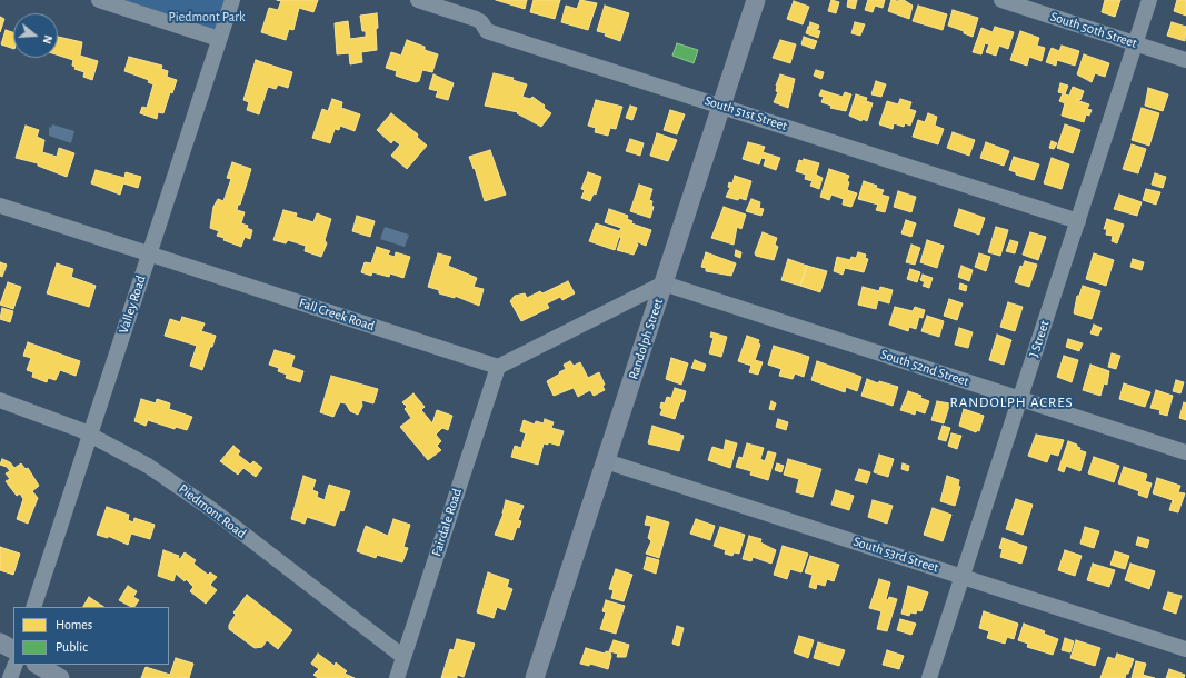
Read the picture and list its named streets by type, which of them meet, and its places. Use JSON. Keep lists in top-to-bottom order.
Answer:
{
  "streets": {
    "main road": ["Randolph Street"],
    "street": [
      "South 50th Street",
      "South 51st Street",
      "Valley Road",
      "Fall Creek Road",
      "J Street",
      "South 52nd Street",
      "Piedmont Road",
      "Fairdale Road",
      "South 53rd Street"
    ]
  },
  "crossings": [
    ["South 50th Street", "J Street"],
    ["South 51st Street", "Randolph Street"],
    ["South 51st Street", "J Street"],
    ["Valley Road", "Fall Creek Road"],
    ["Valley Road", "Piedmont Road"],
    ["Fall Creek Road", "Fairdale Road"],
    ["Randolph Street", "South 52nd Street"],
    ["Randolph Street", "South 53rd Street"],
    ["J Street", "South 52nd Street"],
    ["J Street", "South 53rd Street"],
    ["Piedmont Road", "Fairdale Road"]
  ],
  "districts": ["RANDOLPH ACRES"],
  "parks": ["Piedmont Park"],
  "legend": ["Homes", "Public"],
  "north": "right"
}
